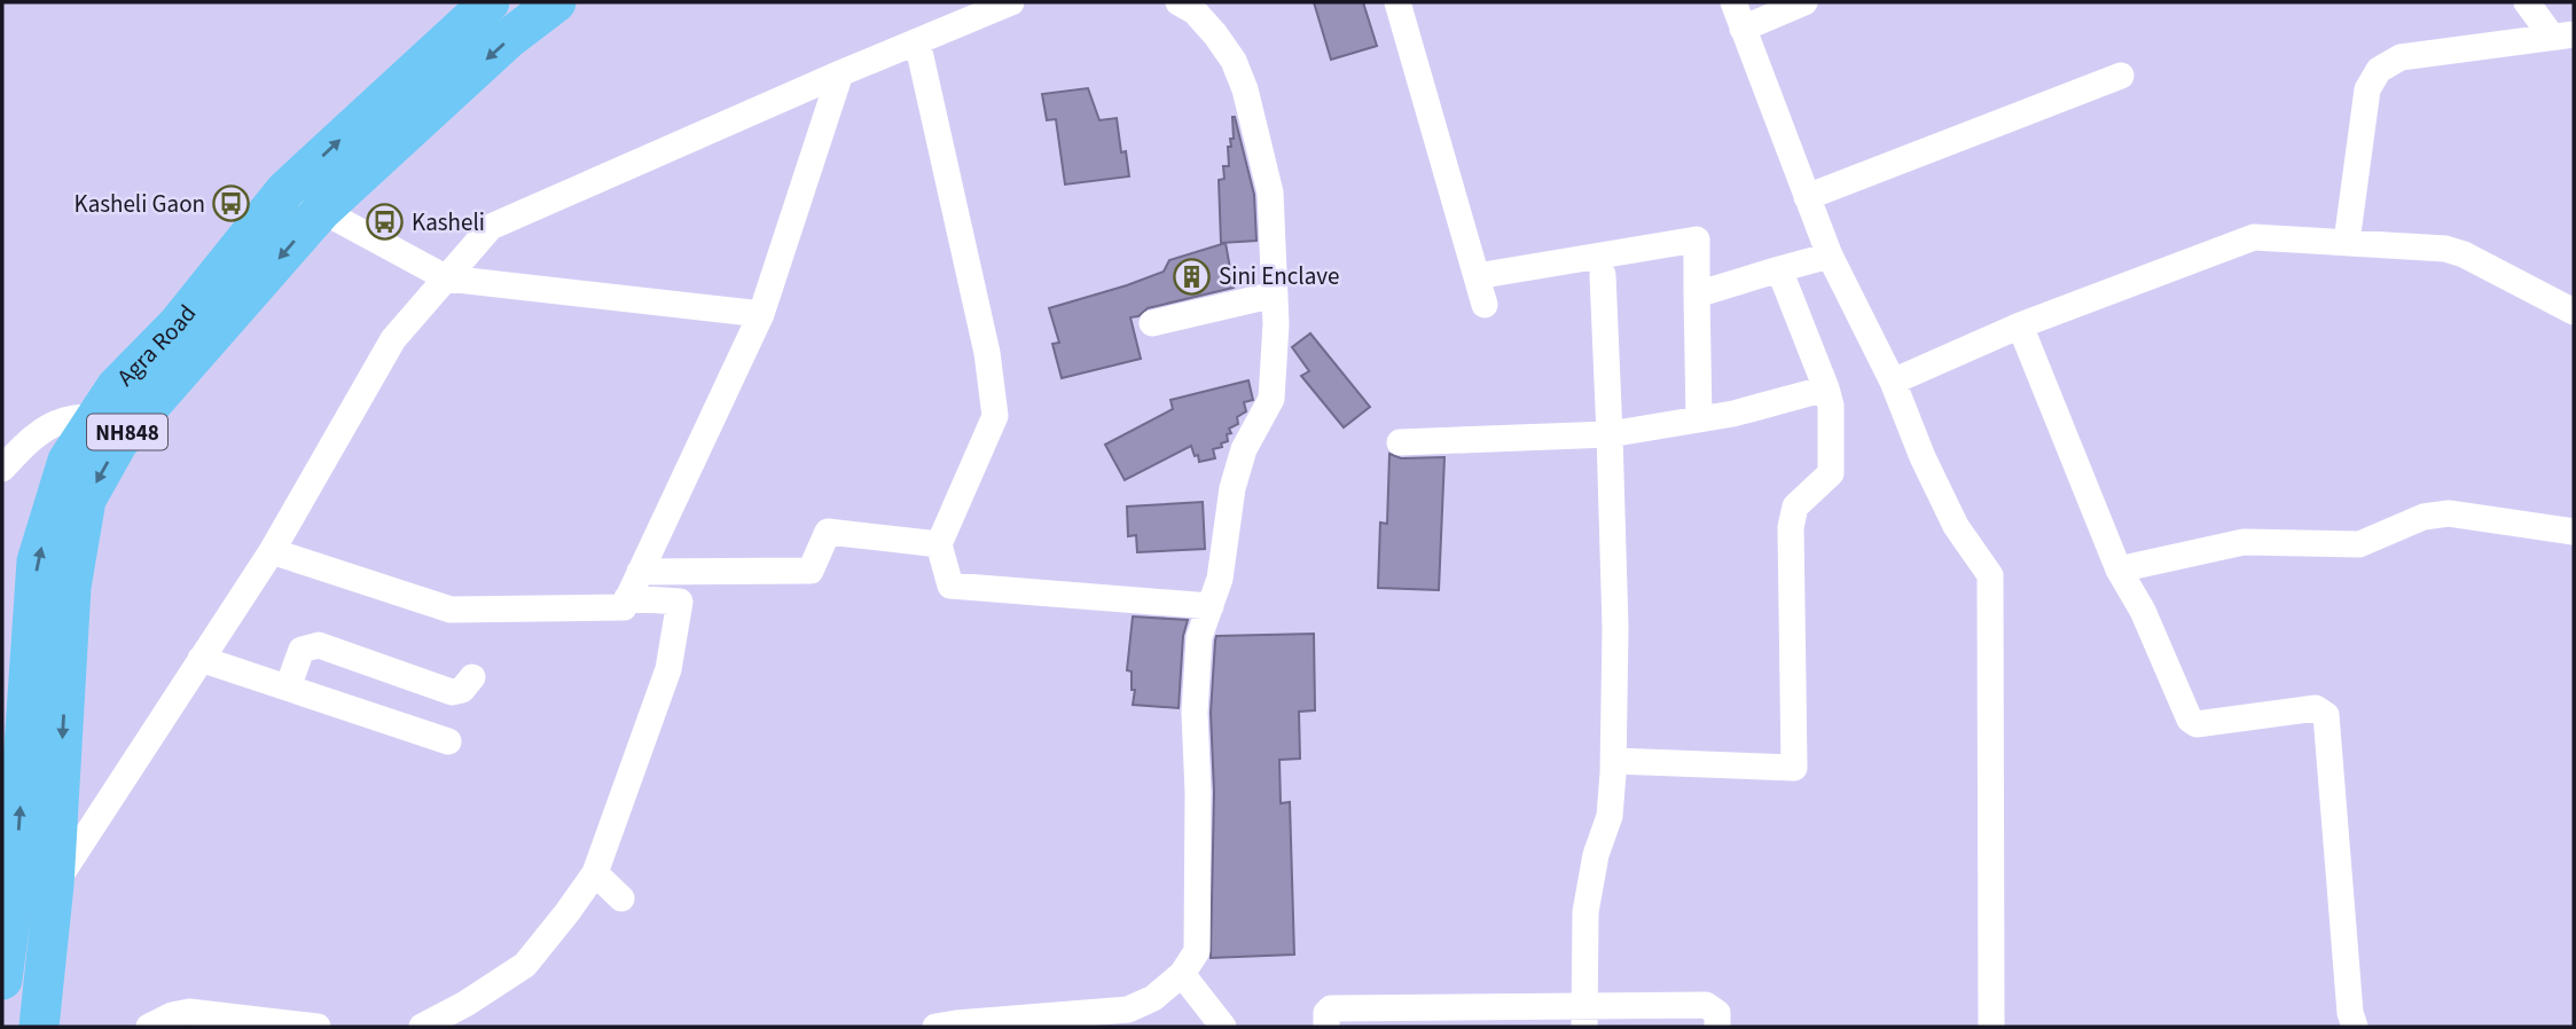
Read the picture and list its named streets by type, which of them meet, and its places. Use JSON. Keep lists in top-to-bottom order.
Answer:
{
  "streets": {
    "highway": ["Agra Road", "NH848"]
  },
  "crossings": [
    ["Agra Road", "NH848"]
  ],
  "places": {
    "bus stop": ["Kasheli Gaon", "Kasheli"],
    "building": ["Sini Enclave"]
  }
}
